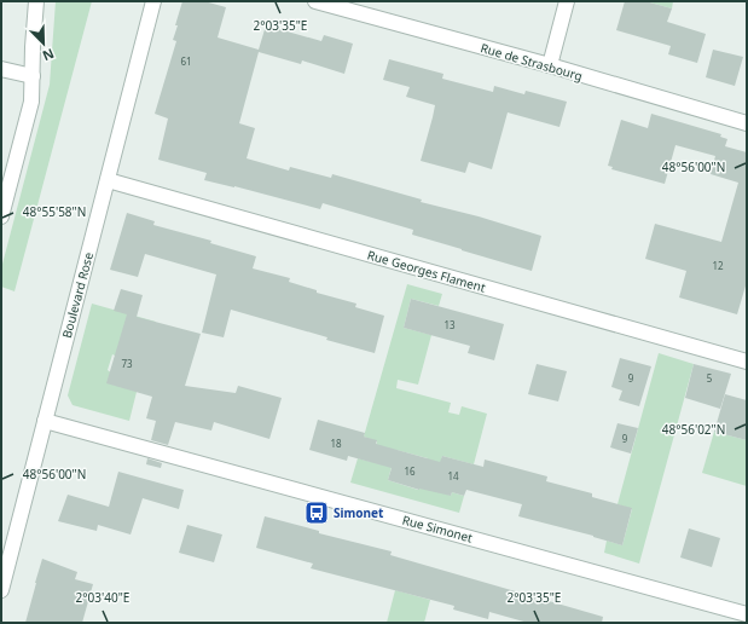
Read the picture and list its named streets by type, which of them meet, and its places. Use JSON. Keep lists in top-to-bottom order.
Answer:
{
  "streets": {
    "street": [
      "Rue de Strasbourg",
      "Rue Georges Flament",
      "Boulevard Rose",
      "Rue Simonet"
    ]
  },
  "crossings": [
    ["Rue Georges Flament", "Boulevard Rose"],
    ["Boulevard Rose", "Rue Simonet"]
  ],
  "places": {
    "bus stop": ["Simonet"]
  },
  "house_numbers": [
    "61",
    "12",
    "13",
    "73",
    "9",
    "5",
    "9",
    "18",
    "16",
    "14"
  ],
  "north": "bottom right",
  "coordinates": [
    "2°03'35\"E",
    "48°56'00\"N",
    "48°55'58\"N",
    "48°56'02\"N",
    "2°03'40\"E"
  ]
}
